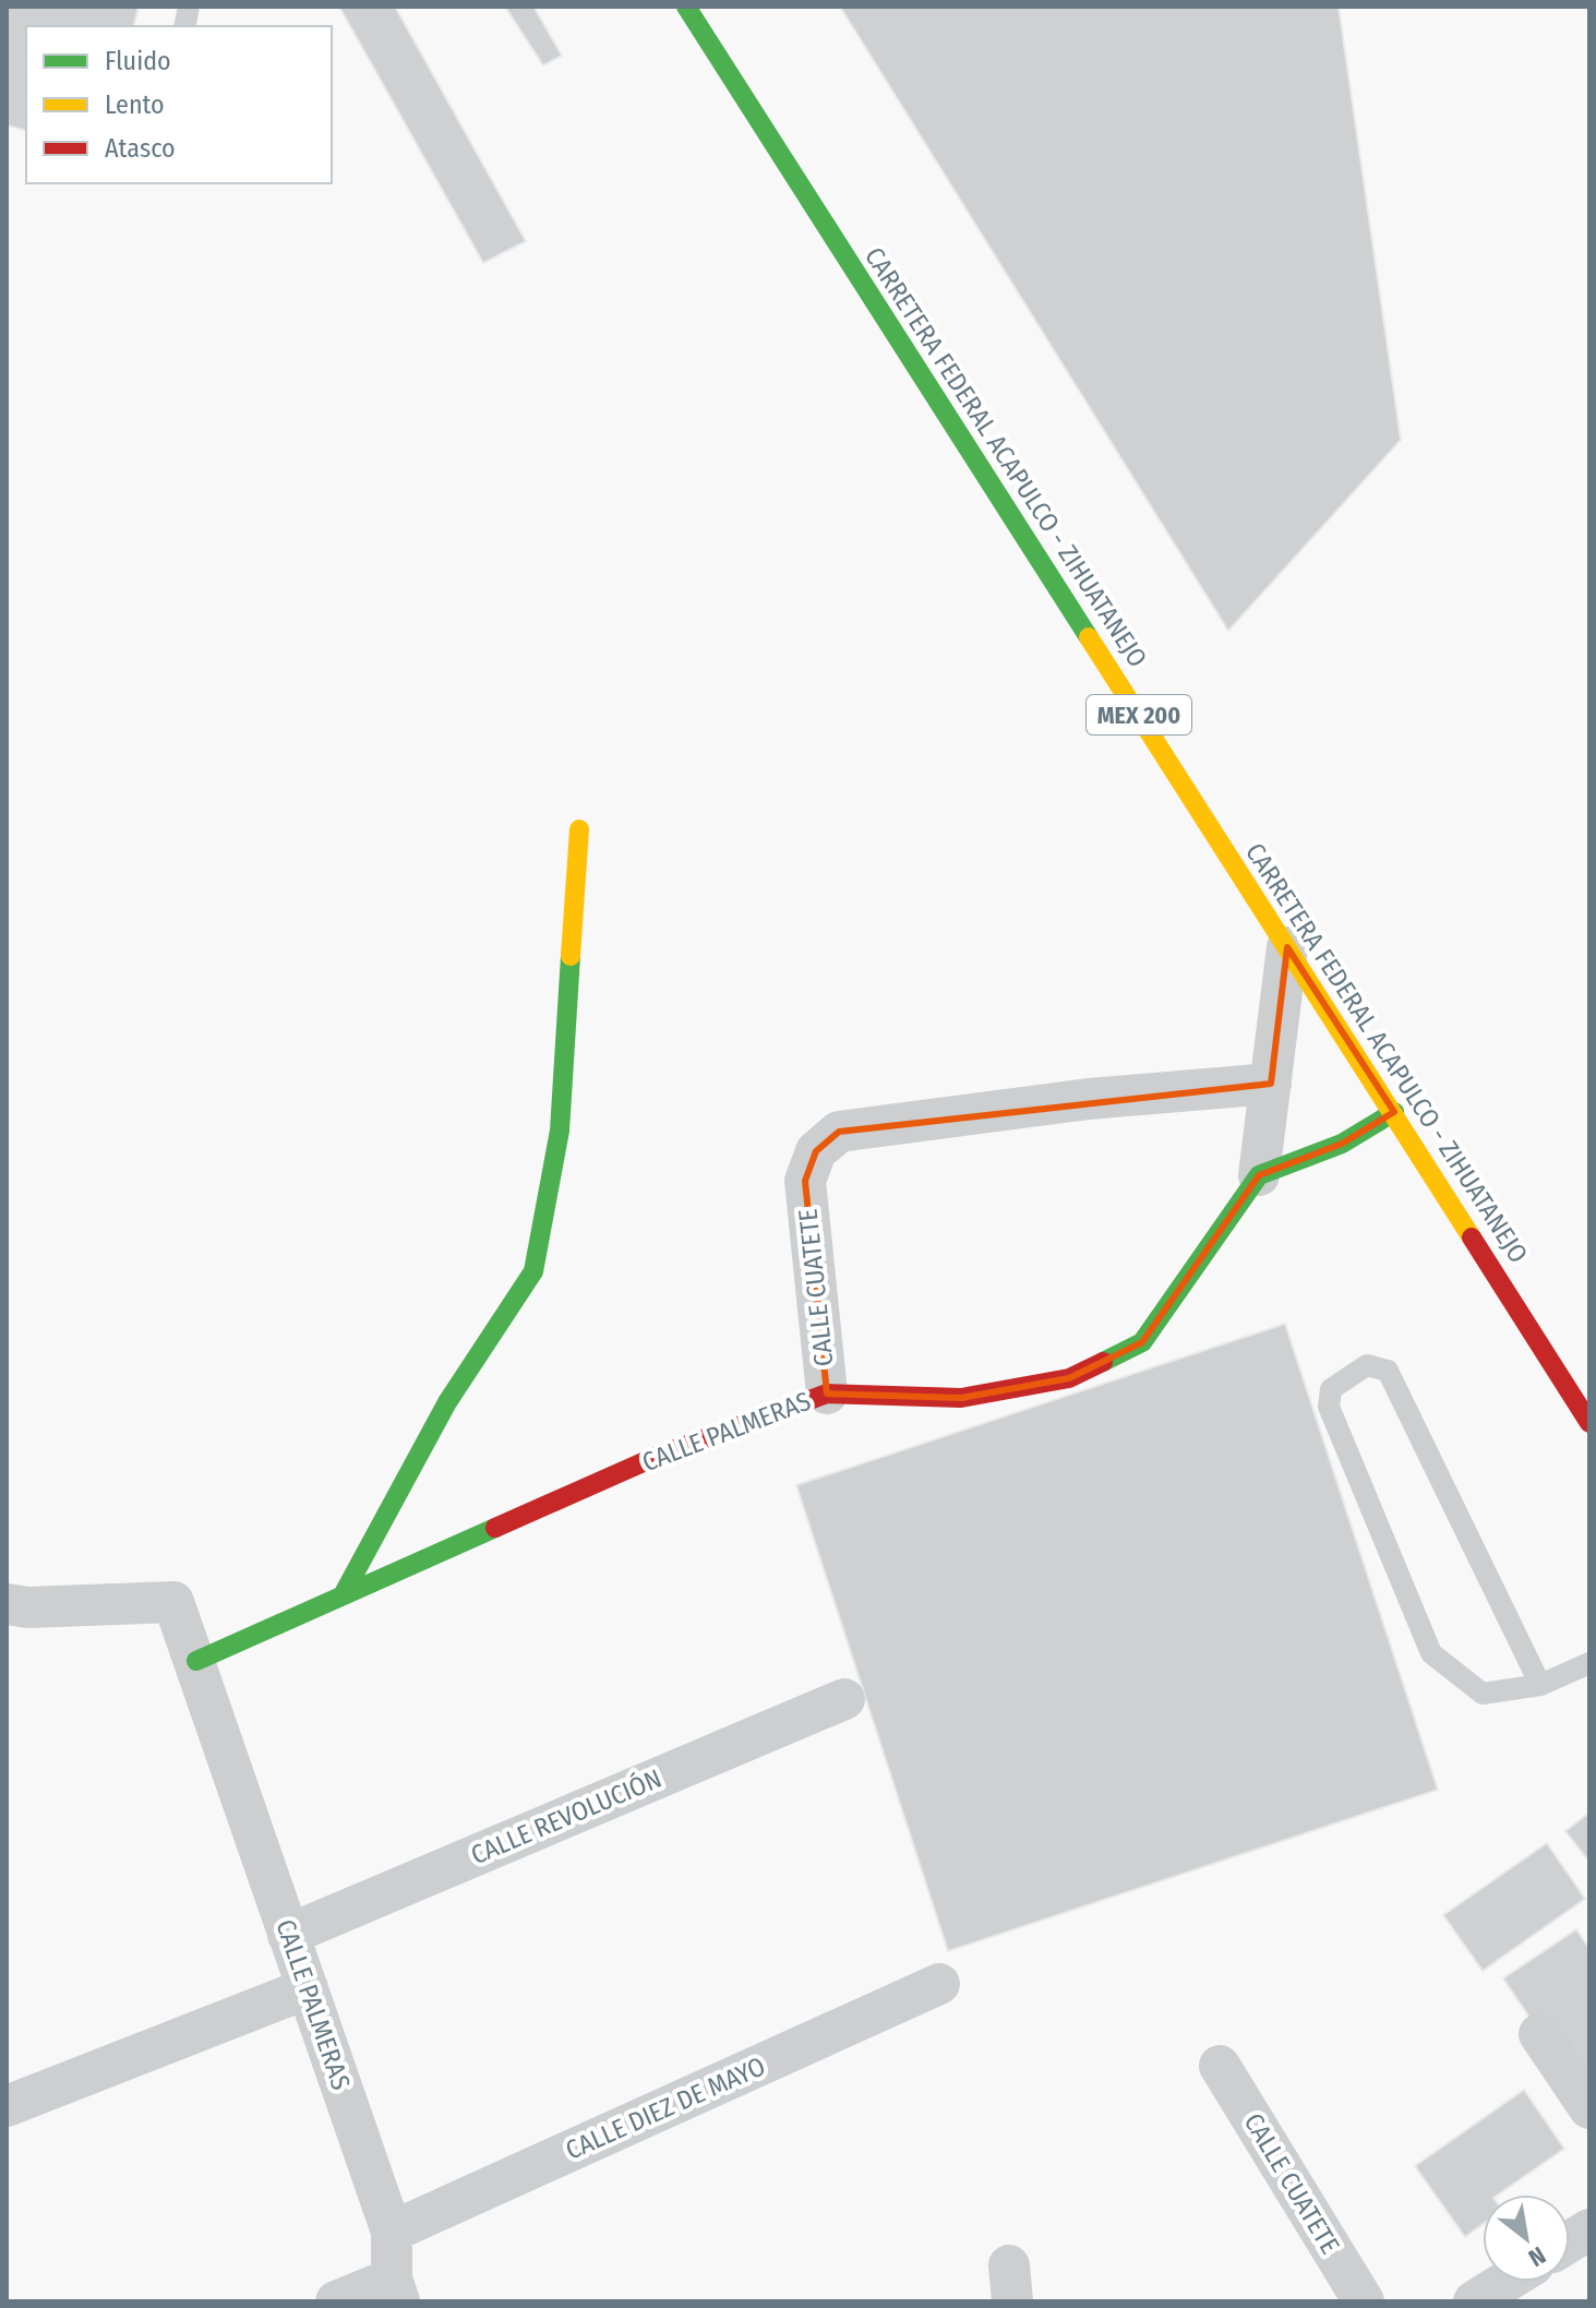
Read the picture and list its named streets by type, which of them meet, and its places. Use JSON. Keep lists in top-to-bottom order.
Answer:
{
  "streets": {
    "street": [
      "CARRETERA FEDERAL ACAPULCO - ZIHUATANEJO",
      "MEX 200",
      "CALLE CUATETE",
      "CALLE PALMERAS",
      "CALLE REVOLUCIÓN",
      "CALLE DIEZ DE MAYO"
    ]
  },
  "crossings": [
    ["CALLE CUATETE", "CALLE PALMERAS"],
    ["CALLE PALMERAS", "CALLE REVOLUCIÓN"],
    ["CALLE PALMERAS", "CALLE DIEZ DE MAYO"]
  ],
  "legend": ["Fluido", "Lento", "Atasco"],
  "north": "bottom right"
}
